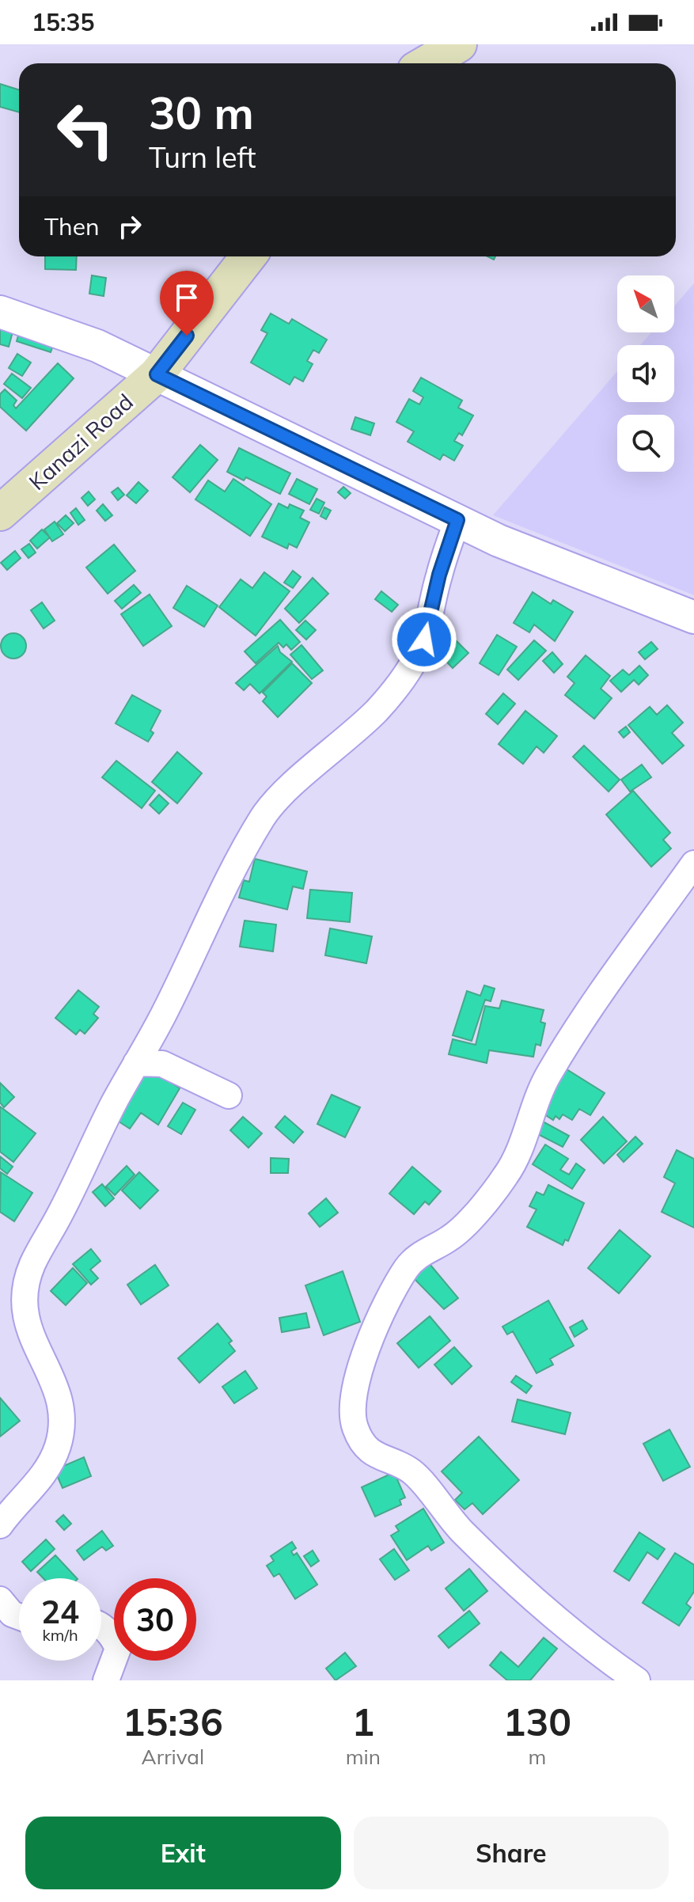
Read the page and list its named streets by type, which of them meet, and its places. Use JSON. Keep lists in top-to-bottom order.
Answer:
{
  "streets": {
    "main road": ["Kanazi Road"]
  },
  "north": "top left",
  "page": {
    "status": "15:35",
    "turn": ["30 m", "Turn left"],
    "then": "Then",
    "speed": "24 km/h",
    "limit": "30",
    "eta": [
      "15:36",
      "Arrival",
      "1",
      "min",
      "130",
      "m"
    ],
    "buttons": ["Exit", "Share"]
  }
}
